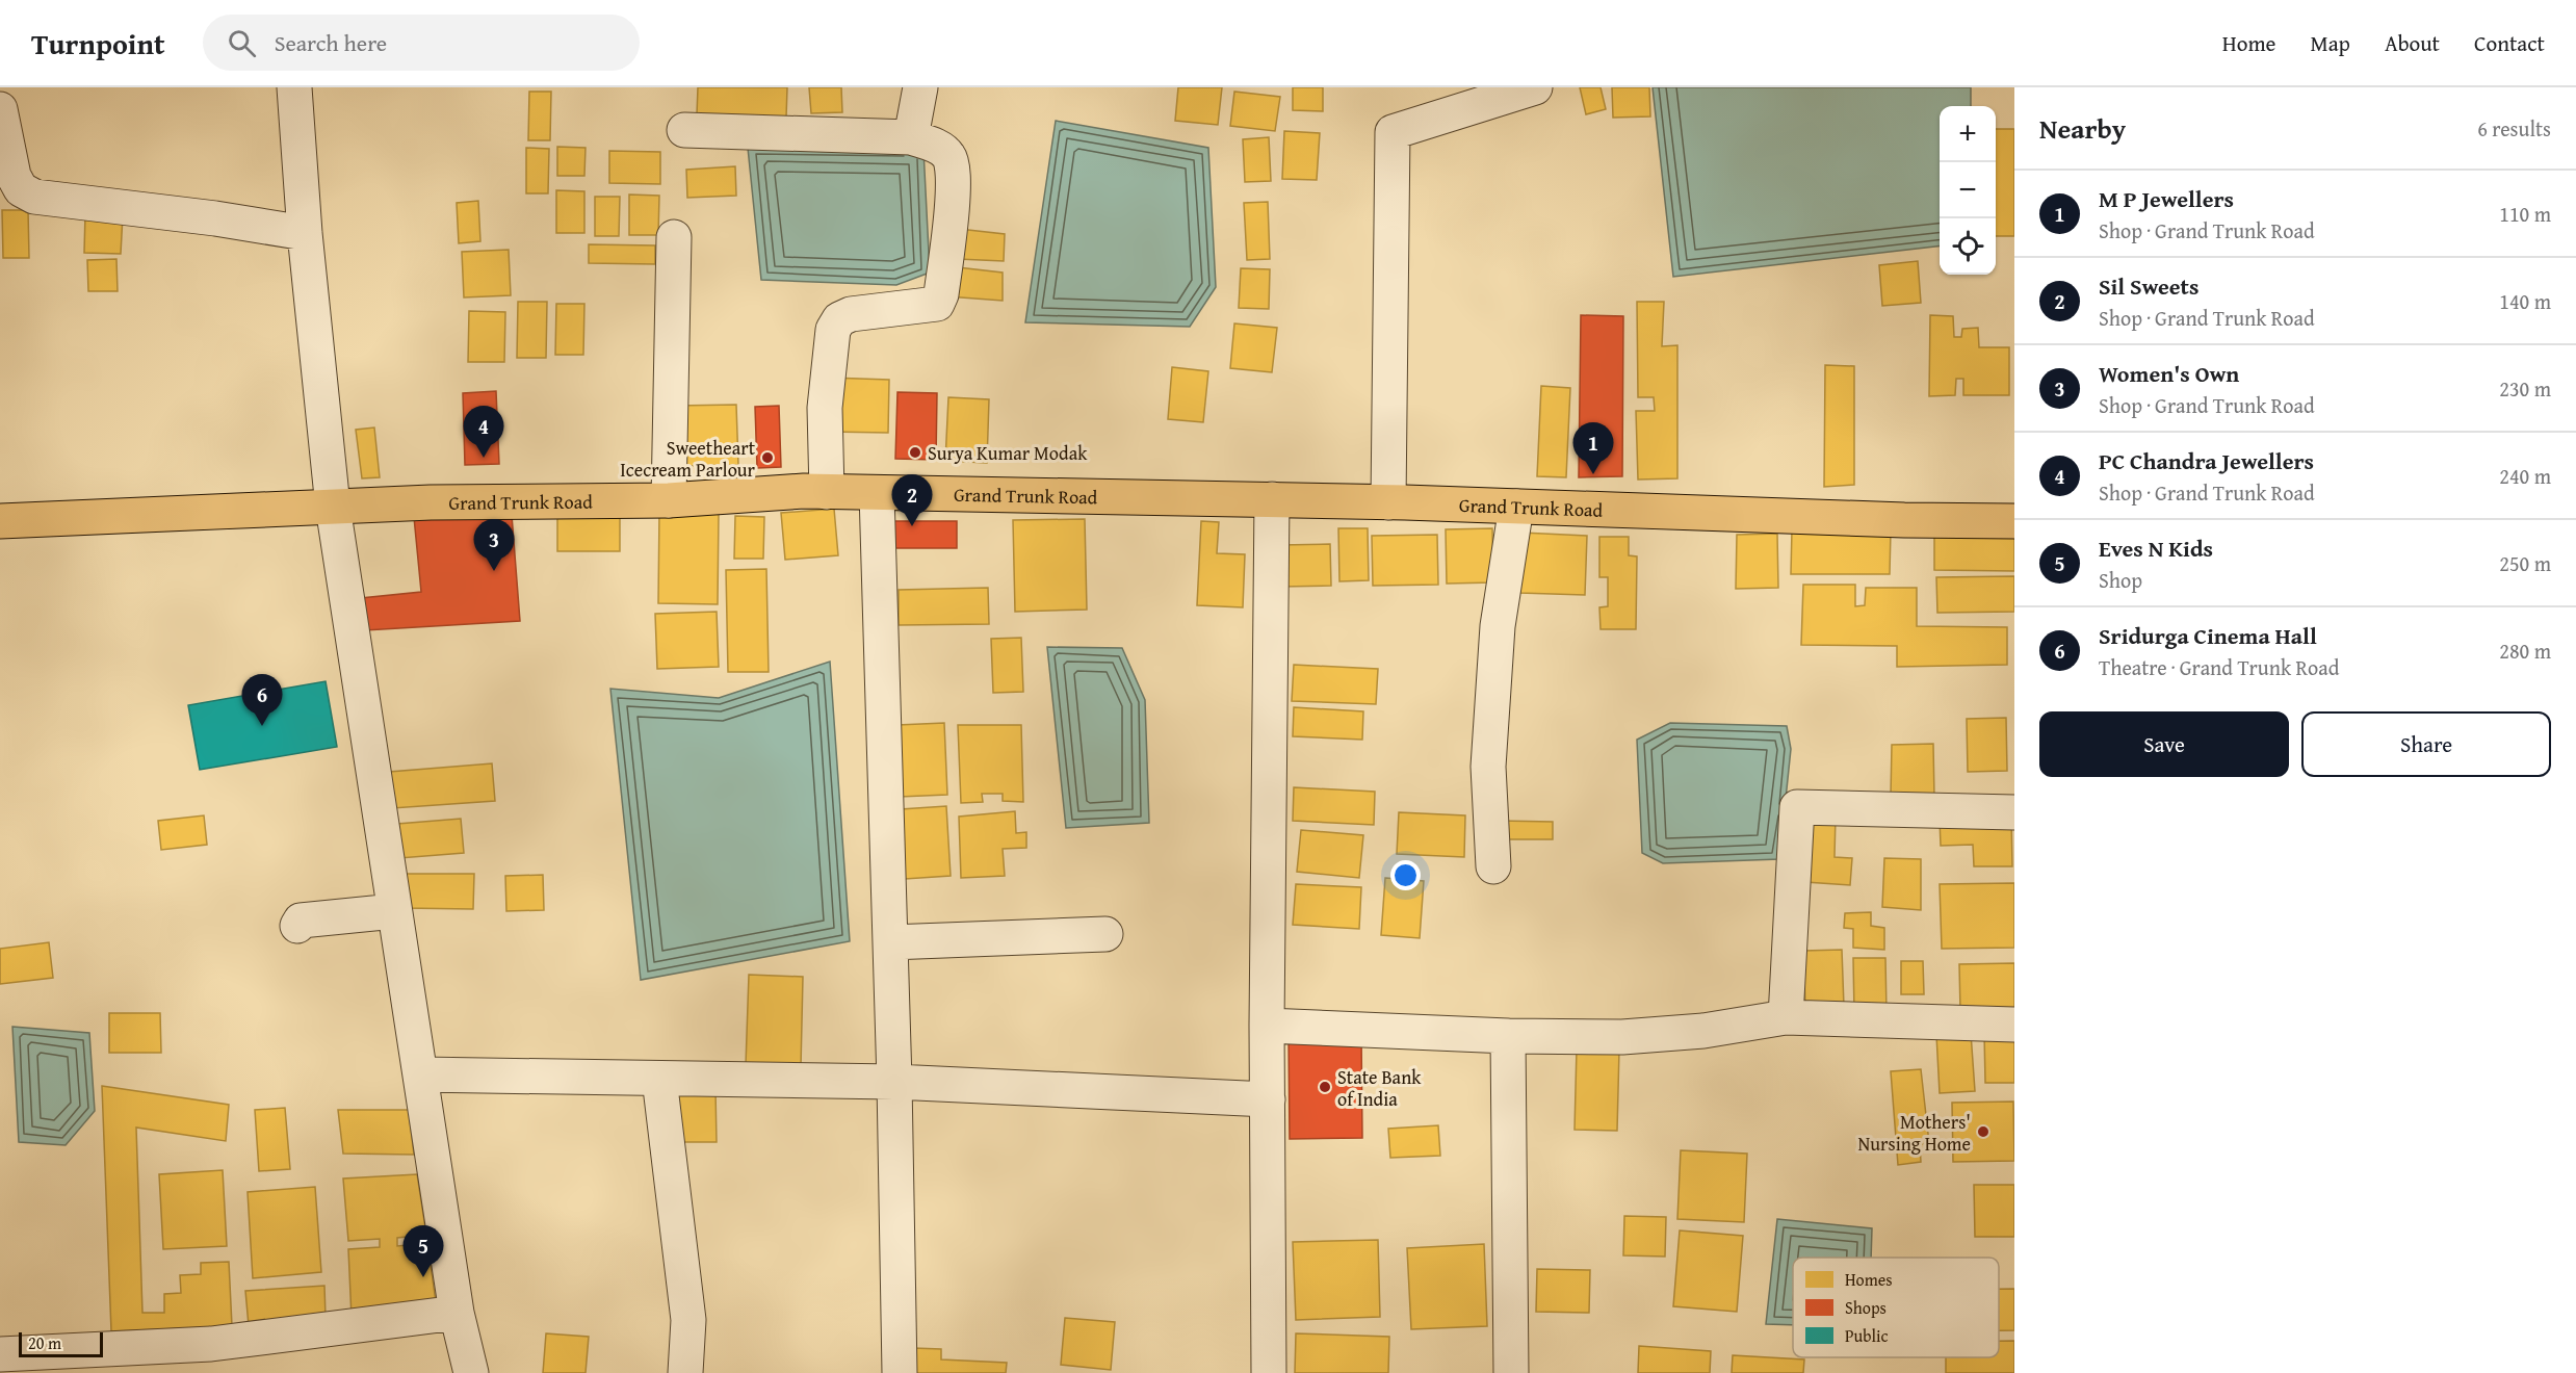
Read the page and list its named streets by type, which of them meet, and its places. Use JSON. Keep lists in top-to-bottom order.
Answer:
{
  "streets": {
    "main road": ["Grand Trunk Road"]
  },
  "places": [
    "Surya Kumar Modak",
    "Sweetheart Icecream Parlour",
    "State Bank of India",
    "Mothers' Nursing Home"
  ],
  "legend": ["Homes", "Shops", "Public"],
  "scale_bar": "20 m",
  "page": {
    "header": "Turnpoint",
    "search": "Search here",
    "nav": [
      "Home",
      "Map",
      "About",
      "Contact"
    ],
    "heading": ["Nearby", "6 results"],
    "map_buttons": ["+", "−"],
    "list": [
      {
        "mark": "1",
        "name": "M P Jewellers",
        "note": "Shop · Grand Trunk Road",
        "value": "110 m"
      },
      {
        "mark": "2",
        "name": "Sil Sweets",
        "note": "Shop · Grand Trunk Road",
        "value": "140 m"
      },
      {
        "mark": "3",
        "name": "Women's Own",
        "note": "Shop · Grand Trunk Road",
        "value": "230 m"
      },
      {
        "mark": "4",
        "name": "PC Chandra Jewellers",
        "note": "Shop · Grand Trunk Road",
        "value": "240 m"
      },
      {
        "mark": "5",
        "name": "Eves N Kids",
        "note": "Shop",
        "value": "250 m"
      },
      {
        "mark": "6",
        "name": "Sridurga Cinema Hall",
        "note": "Theatre · Grand Trunk Road",
        "value": "280 m"
      }
    ],
    "pins": [
      "4",
      "1",
      "2",
      "3",
      "6",
      "5"
    ],
    "buttons": ["Save", "Share"],
    "scale": "20 m"
  }
}
